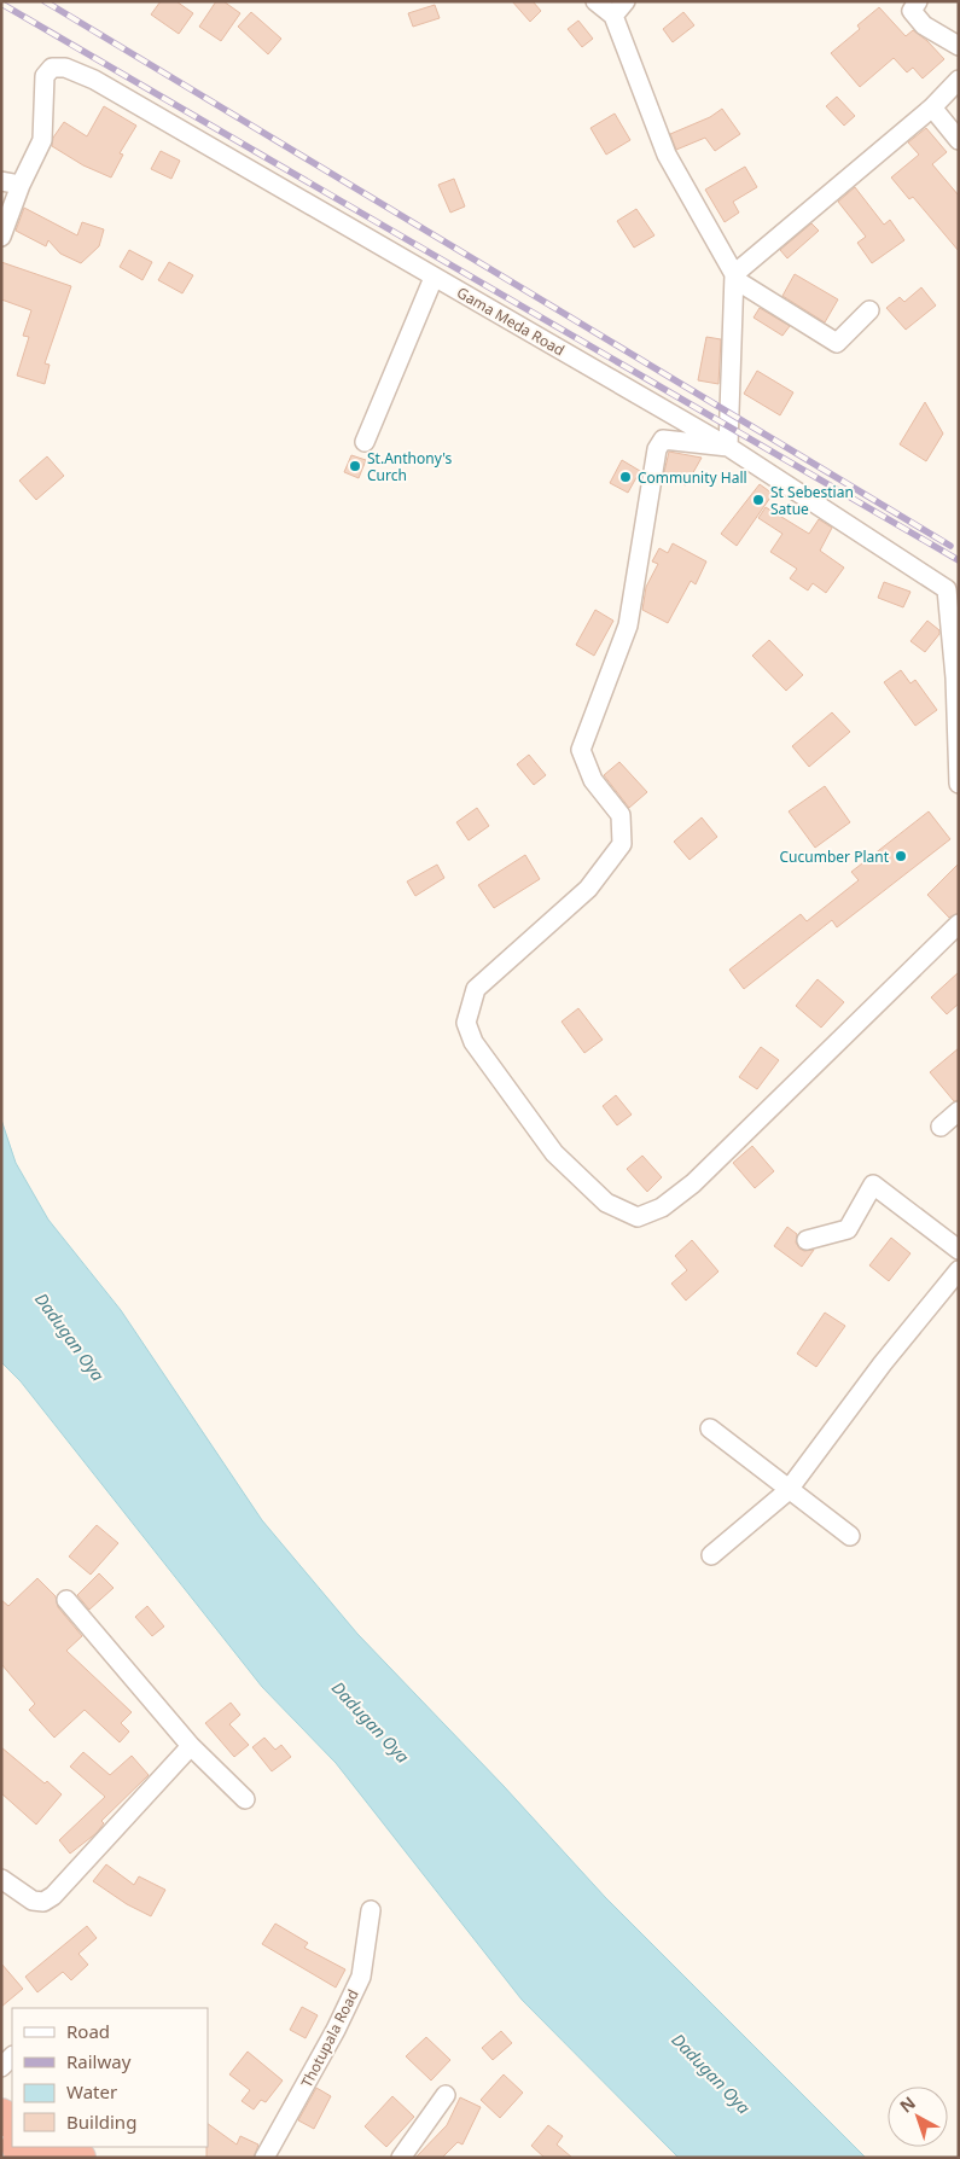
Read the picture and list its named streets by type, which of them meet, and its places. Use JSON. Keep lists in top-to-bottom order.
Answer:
{
  "streets": {
    "street": ["Gama Meda Road", "Thotupala Road"]
  },
  "water": ["Dadugan Oya"],
  "places": [
    "St.Anthony's Curch",
    "Community Hall",
    "St Sebestian Satue",
    "Cucumber Plant"
  ],
  "legend": [
    "Road",
    "Railway",
    "Water",
    "Building"
  ],
  "north": "top left"
}
